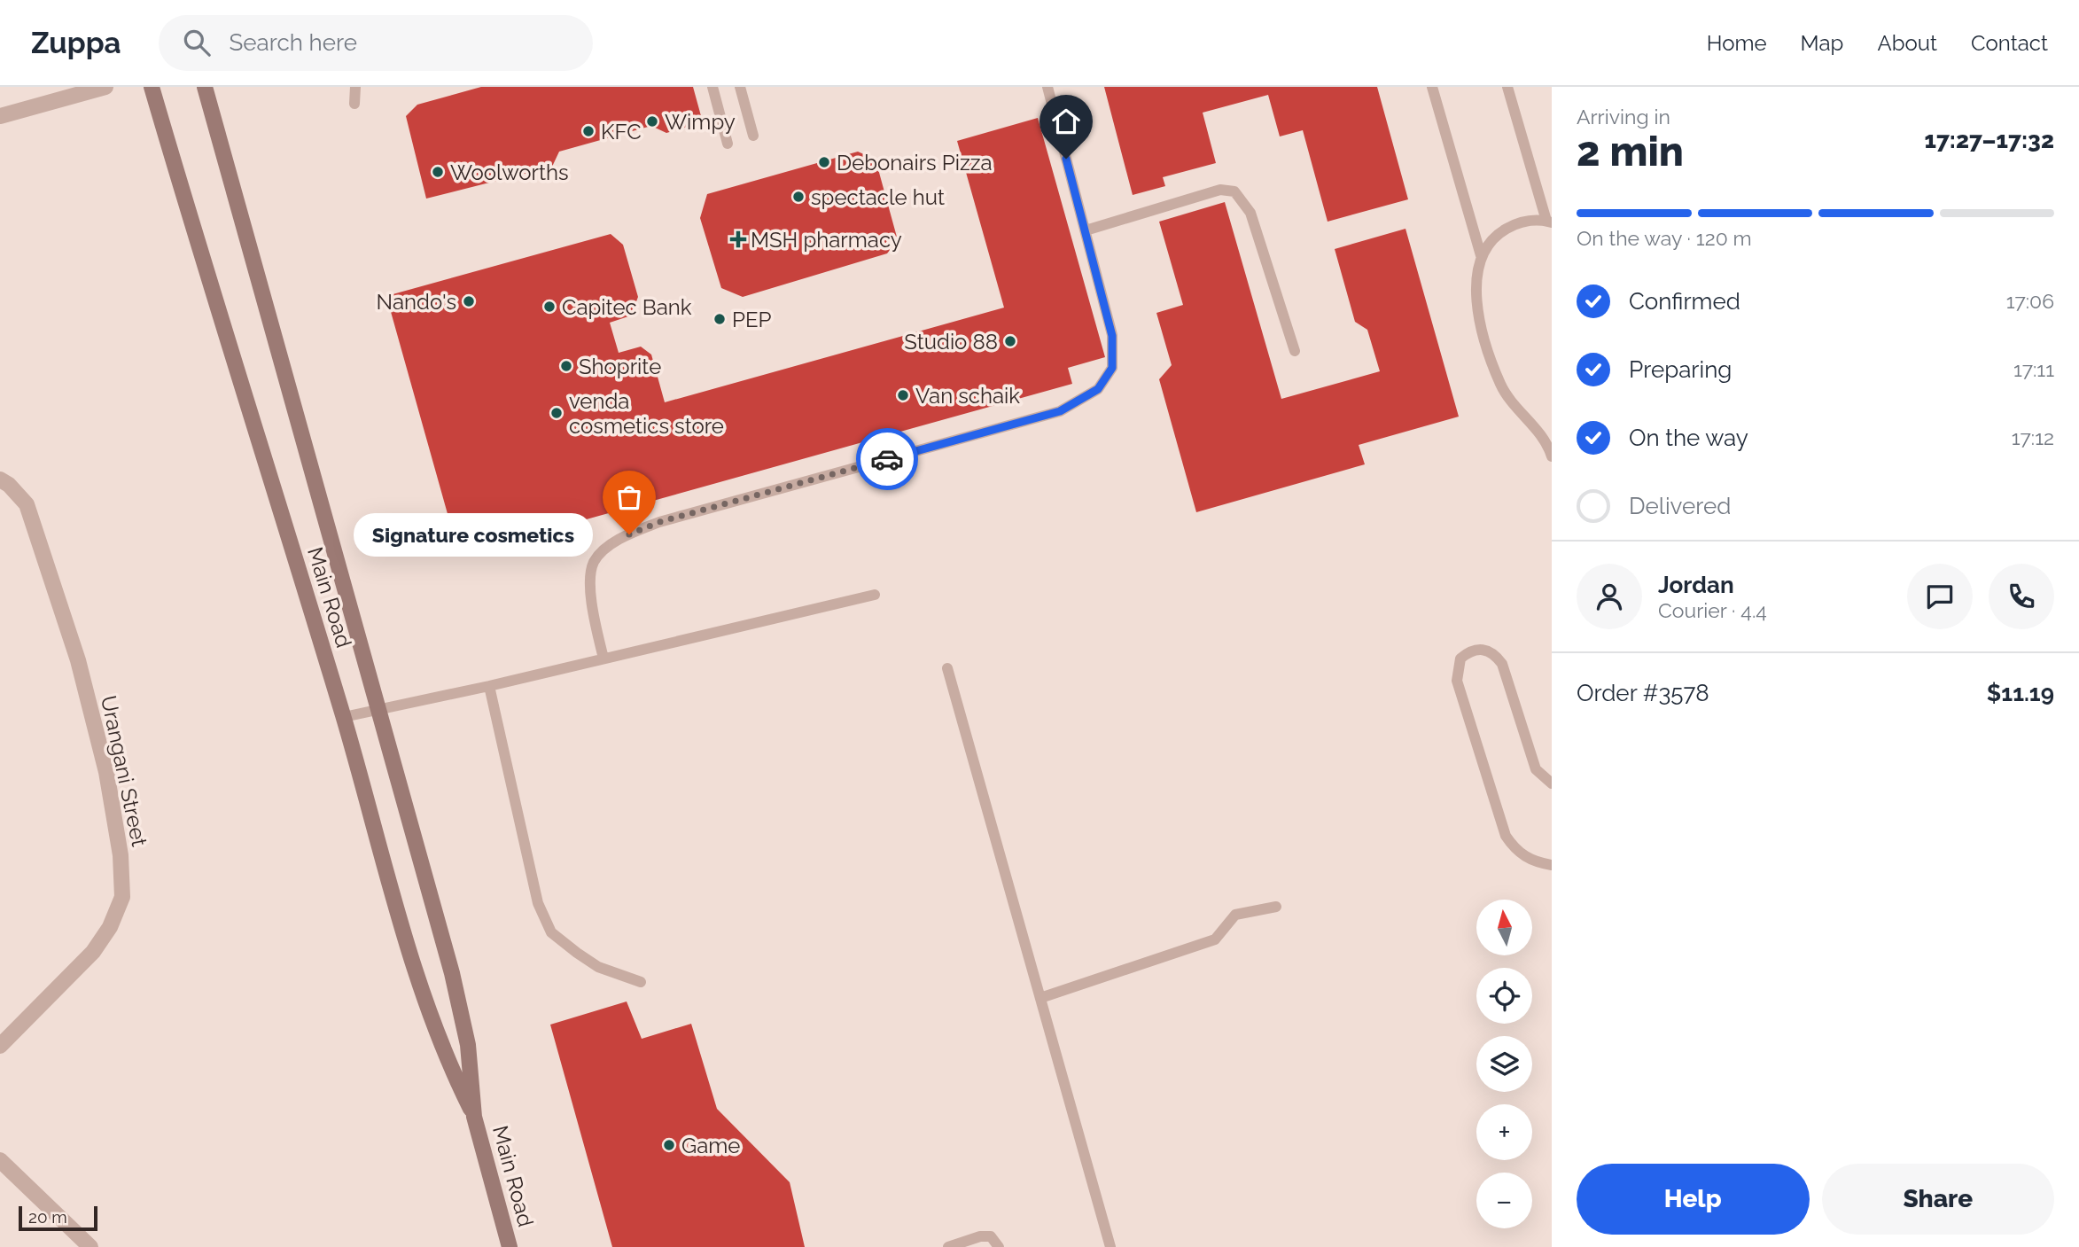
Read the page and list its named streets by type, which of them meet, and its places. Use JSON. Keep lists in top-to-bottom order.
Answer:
{
  "streets": {
    "main road": ["Main Road"],
    "street": ["Urangani Street"]
  },
  "places": {
    "other": [
      "Wimpy",
      "KFC",
      "Debonairs Pizza",
      "Woolworths",
      "spectacle hut",
      "Nando's",
      "Capitec Bank",
      "PEP",
      "Studio 88",
      "Shoprite",
      "Van schaik",
      "venda cosmetics store",
      "Signature cosmetics",
      "Game"
    ],
    "health": ["MSH pharmacy"]
  },
  "scale_bar": "20 m",
  "north": "top",
  "page": {
    "header": "Zuppa",
    "search": "Search here",
    "nav": [
      "Home",
      "Map",
      "About",
      "Contact"
    ],
    "heading": ["2 min", "Arriving in", "17:27–17:32"],
    "panel": [
      "Jordan",
      "Courier · 4.4",
      "Order #3578",
      "$11.19"
    ],
    "bar": "On the way · 120 m",
    "list": [
      ["Confirmed", "17:06"],
      ["Preparing", "17:11"],
      ["On the way", "17:12"],
      "Delivered"
    ],
    "bubble": "Signature cosmetics",
    "map_buttons": ["+", "−"],
    "buttons": ["Help", "Share"],
    "scale": "20 m"
  }
}
